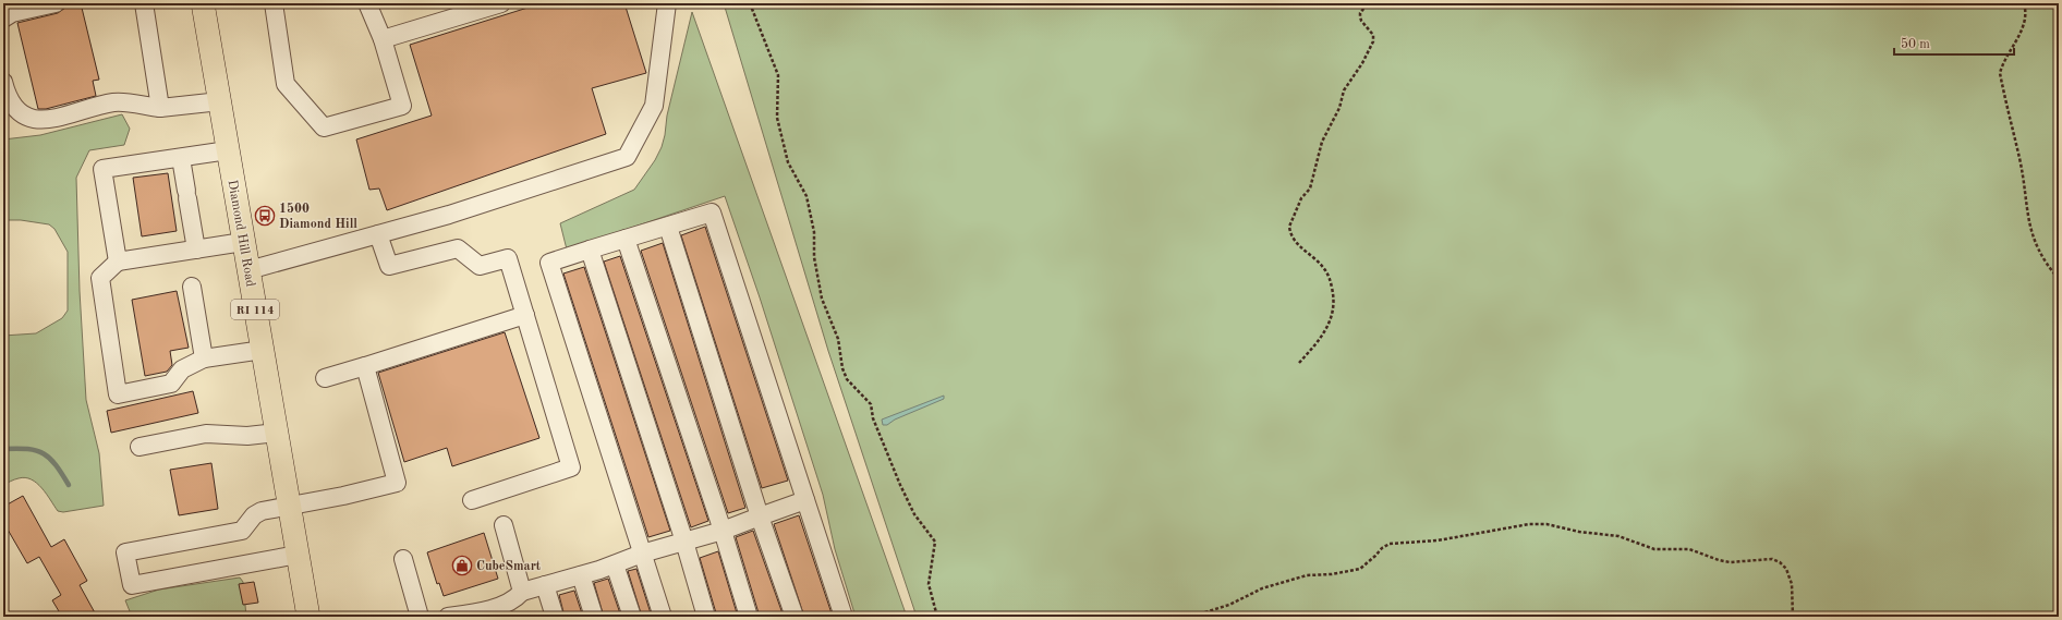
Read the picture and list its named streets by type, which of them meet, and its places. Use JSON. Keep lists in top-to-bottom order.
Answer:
{
  "streets": {
    "main road": ["Diamond Hill Road", "RI 114"]
  },
  "places": {
    "bus stop": ["1500 Diamond Hill"],
    "shop": ["CubeSmart"]
  },
  "scale_bar": "50 m"
}
